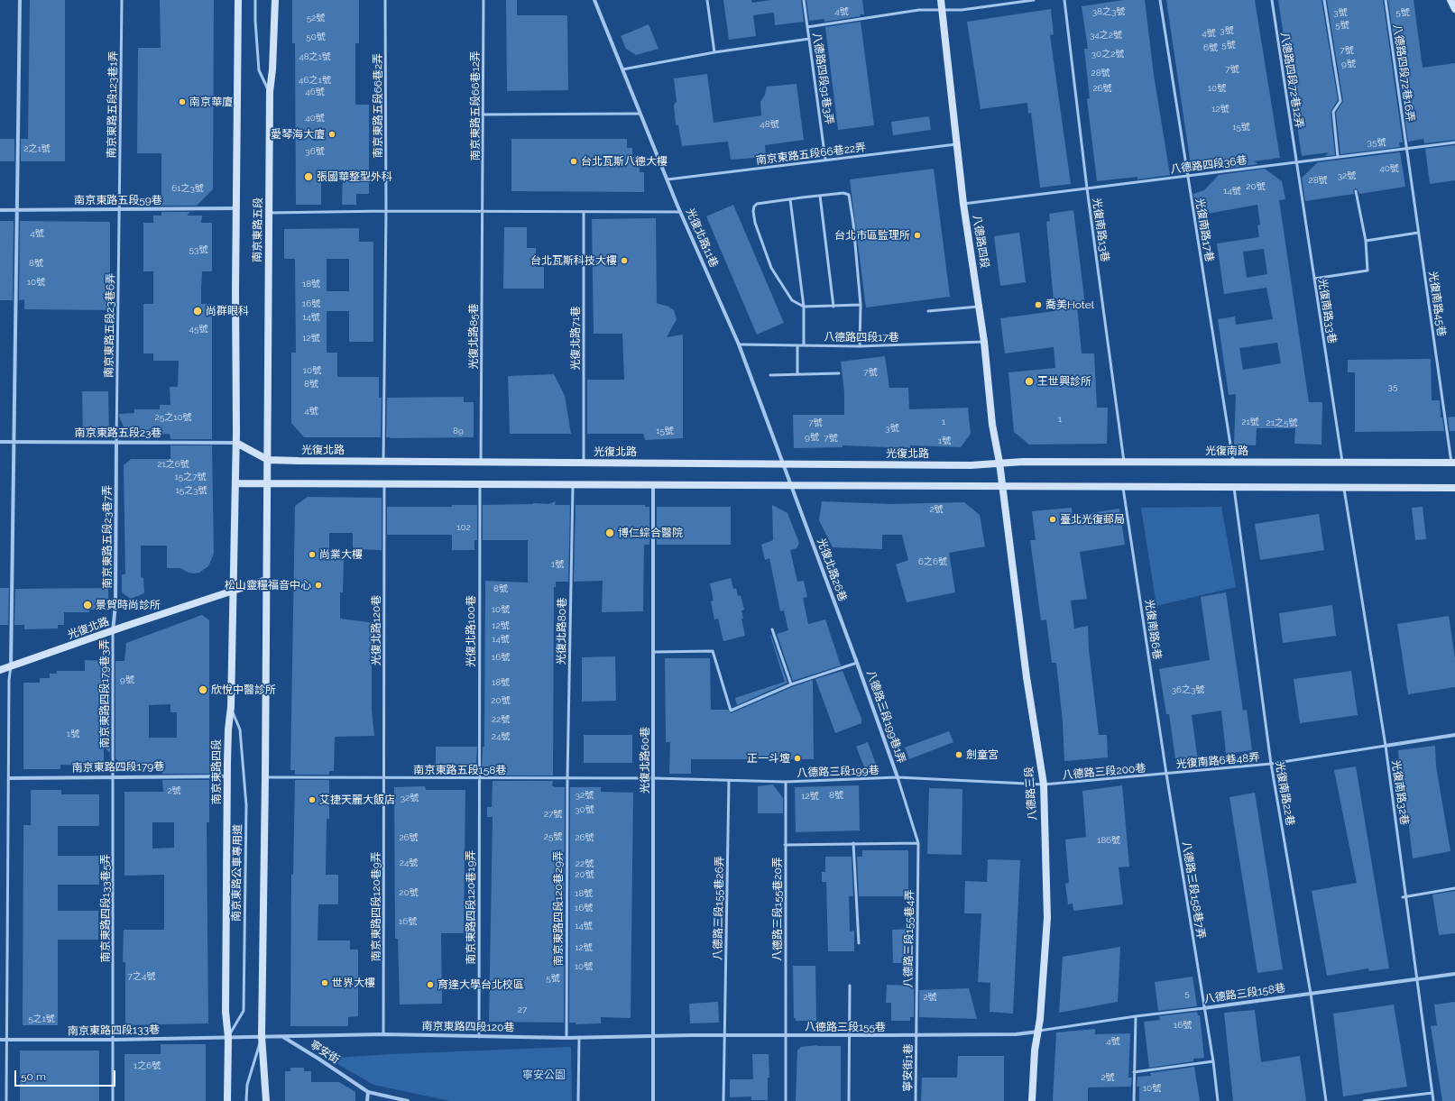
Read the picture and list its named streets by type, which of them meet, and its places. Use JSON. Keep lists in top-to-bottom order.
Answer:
{
  "streets": {
    "main road": [
      "南京東路五段",
      "八德路四段",
      "光復北路",
      "光復南路",
      "南京東路四段",
      "八德路三段"
    ],
    "street": [
      "南京東路五段59巷",
      "光復北路11巷",
      "南京東路五段23巷",
      "南京東路五段23巷7弄",
      "光復北路26巷",
      "八德路三段199巷1弄",
      "光復北路60巷",
      "南京東路四段179巷",
      "八德路三段158巷",
      "南京東路四段120巷",
      "八德路三段155巷",
      "南京東路四段133巷",
      "寧安街"
    ],
    "lane": [
      "八德路四段72巷16弄",
      "八德路四段91巷3弄",
      "八德路四段72巷12弄",
      "南京東路五段123巷1弄",
      "南京東路五段66巷2弄",
      "南京東路五段66巷12弄",
      "南京東路五段66巷22弄",
      "八德路四段36巷",
      "光復南路13巷",
      "光復南路17巷",
      "光復南路45巷",
      "光復南路33巷",
      "南京東路五段23巷6弄",
      "光復北路85巷",
      "八德路四段17巷",
      "光復北路71巷",
      "光復南路6巷",
      "光復北路120巷",
      "光復北路100巷",
      "光復北路80巷",
      "南京東路四段179巷3弄",
      "光復南路6巷48弄",
      "南京東路五段158巷",
      "八德路三段199巷",
      "八德路三段200巷",
      "光復南路32巷",
      "光復南路22巷",
      "南京東路公車專用道",
      "八德路三段158巷7弄",
      "南京東路四段120巷9弄",
      "南京東路四段120巷19弄",
      "南京東路四段133巷5弄",
      "南京東路四段120巷29弄",
      "八德路三段155巷26弄",
      "八德路三段155巷20弄",
      "八德路三段155巷4弄",
      "寧安街1巷"
    ]
  },
  "crossings": [
    ["八德路四段72巷16弄", "八德路四段36巷"],
    ["八德路四段72巷16弄", "光復南路45巷"],
    ["八德路四段91巷3弄", "南京東路五段66巷22弄"],
    ["八德路四段72巷12弄", "八德路四段36巷"],
    ["八德路四段72巷12弄", "光復南路33巷"],
    ["南京東路五段123巷1弄", "南京東路五段59巷"],
    ["南京東路五段123巷1弄", "南京東路五段23巷6弄"],
    ["南京東路五段66巷2弄", "光復北路"],
    ["南京東路五段66巷12弄", "光復北路85巷"],
    ["南京東路五段66巷22弄", "光復北路11巷"],
    ["南京東路五段66巷22弄", "八德路四段"],
    ["八德路四段36巷", "光復南路13巷"],
    ["八德路四段36巷", "光復南路17巷"],
    ["八德路四段36巷", "八德路四段"],
    ["八德路四段36巷", "光復南路45巷"],
    ["八德路四段36巷", "光復南路33巷"],
    ["南京東路五段59巷", "南京東路五段"],
    ["南京東路五段59巷", "南京東路五段23巷6弄"],
    ["南京東路五段", "南京東路五段23巷"],
    ["南京東路五段", "光復北路"],
    ["南京東路五段", "南京東路四段"],
    ["光復南路13巷", "光復南路"],
    ["光復南路17巷", "光復南路"],
    ["光復北路11巷", "八德路四段17巷"],
    ["光復北路11巷", "光復北路"],
    ["光復北路11巷", "光復北路26巷"],
    ["八德路四段", "八德路四段17巷"],
    ["八德路四段", "光復北路"],
    ["八德路四段", "光復南路"],
    ["八德路四段", "八德路三段"],
    ["光復南路45巷", "光復南路"],
    ["光復南路33巷", "光復南路"],
    ["南京東路五段23巷6弄", "南京東路五段23巷"],
    ["南京東路五段23巷6弄", "南京東路五段23巷7弄"],
    ["光復北路85巷", "光復北路"],
    ["光復北路71巷", "光復北路"],
    ["南京東路五段23巷", "光復北路"],
    ["南京東路五段23巷", "南京東路五段23巷7弄"],
    ["南京東路五段23巷", "南京東路四段"],
    ["光復北路", "光復南路"],
    ["光復北路", "南京東路五段23巷7弄"],
    ["光復北路", "南京東路四段179巷3弄"],
    ["光復北路", "南京東路四段"],
    ["南京東路五段23巷7弄", "南京東路四段179巷3弄"],
    ["光復北路26巷", "八德路三段199巷1弄"],
    ["光復南路6巷", "光復南路6巷48弄"],
    ["光復南路6巷", "八德路三段200巷"],
    ["光復南路6巷", "八德路三段158巷7弄"],
    ["光復北路120巷", "南京東路五段158巷"],
    ["光復北路120巷", "南京東路四段120巷9弄"],
    ["光復北路100巷", "南京東路五段158巷"],
    ["光復北路100巷", "南京東路四段120巷19弄"],
    ["光復北路80巷", "南京東路五段158巷"],
    ["光復北路80巷", "南京東路四段120巷29弄"],
    ["南京東路四段179巷3弄", "南京東路四段179巷"],
    ["南京東路四段179巷3弄", "南京東路四段133巷5弄"],
    ["八德路三段199巷1弄", "八德路三段199巷"],
    ["八德路三段199巷1弄", "八德路三段155巷4弄"],
    ["光復北路60巷", "南京東路五段158巷"],
    ["光復北路60巷", "八德路三段199巷"],
    ["光復北路60巷", "南京東路四段120巷"],
    ["光復北路60巷", "八德路三段155巷"],
    ["光復南路6巷48弄", "八德路三段200巷"],
    ["光復南路6巷48弄", "光復南路32巷"],
    ["光復南路6巷48弄", "光復南路22巷"],
    ["光復南路6巷48弄", "八德路三段158巷7弄"],
    ["南京東路四段179巷", "南京東路四段"],
    ["南京東路四段179巷", "南京東路四段133巷5弄"],
    ["南京東路五段158巷", "八德路三段199巷"],
    ["南京東路五段158巷", "南京東路四段120巷9弄"],
    ["南京東路五段158巷", "南京東路四段120巷19弄"],
    ["南京東路五段158巷", "南京東路四段120巷29弄"],
    ["南京東路四段", "南京東路公車專用道"],
    ["南京東路四段", "南京東路四段133巷"],
    ["南京東路四段", "寧安街"],
    ["八德路三段199巷", "八德路三段200巷"],
    ["八德路三段199巷", "八德路三段"],
    ["八德路三段199巷", "八德路三段155巷26弄"],
    ["八德路三段199巷", "八德路三段155巷20弄"],
    ["八德路三段199巷", "八德路三段155巷4弄"],
    ["八德路三段200巷", "八德路三段"],
    ["八德路三段200巷", "八德路三段158巷7弄"],
    ["光復南路32巷", "八德路三段158巷"],
    ["八德路三段", "八德路三段158巷"],
    ["八德路三段", "八德路三段155巷"],
    ["光復南路22巷", "八德路三段158巷"],
    ["南京東路公車專用道", "南京東路四段133巷"],
    ["南京東路公車專用道", "寧安街"],
    ["八德路三段158巷7弄", "八德路三段158巷"],
    ["南京東路四段120巷9弄", "南京東路四段120巷"],
    ["南京東路四段120巷19弄", "南京東路四段120巷"],
    ["南京東路四段133巷5弄", "南京東路四段133巷"],
    ["南京東路四段120巷29弄", "南京東路四段120巷"],
    ["八德路三段155巷26弄", "八德路三段155巷"],
    ["八德路三段155巷20弄", "八德路三段155巷"],
    ["八德路三段155巷4弄", "八德路三段155巷"],
    ["八德路三段155巷4弄", "寧安街1巷"],
    ["八德路三段158巷", "八德路三段155巷"],
    ["南京東路四段120巷", "八德路三段155巷"],
    ["南京東路四段120巷", "寧安街"],
    ["八德路三段155巷", "寧安街1巷"],
    ["南京東路四段133巷", "寧安街"]
  ],
  "parks": ["寧安公園"],
  "places": [
    "南京華廈",
    "愛琴海大廈",
    "台北瓦斯八德大樓",
    "張國華整型外科",
    "台北市區監理所",
    "台北瓦斯科技大樓",
    "喬美Hotel",
    "尚群眼科",
    "王世興診所",
    "臺北光復郵局",
    "博仁綜合醫院",
    "尚業大樓",
    "松山靈糧福音中心",
    "景賀時尚診所",
    "欣悅中醫診所",
    "劍童宮",
    "正一斗壇",
    "艾捷天麗大飯店",
    "世界大樓",
    "育達大學台北校區"
  ],
  "house_numbers": [
    "4號",
    "38之3號",
    "3號",
    "5號",
    "52號",
    "5號",
    "3號",
    "4號",
    "34之2號",
    "50號",
    "5號",
    "6號",
    "7號",
    "30之2號",
    "48之1號",
    "9號",
    "7號",
    "28號",
    "46之1號",
    "26號",
    "10號",
    "46號",
    "12號",
    "40號",
    "48號",
    "15號",
    "35號",
    "2之1號",
    "36號",
    "40號",
    "32號",
    "28號",
    "20號",
    "61之3號",
    "14號",
    "4號",
    "53號",
    "8號",
    "10號",
    "18號",
    "16號",
    "14號",
    "45號",
    "12號",
    "10號",
    "7號",
    "8號",
    "35",
    "4號",
    "25之10號",
    "1",
    "1",
    "21號",
    "7號",
    "21之5號",
    "3號",
    "89",
    "15號",
    "9號",
    "7號",
    "1號",
    "21之6號",
    "15之7號",
    "15之3號",
    "2號",
    "102",
    "6之6號",
    "1號",
    "8號",
    "10號",
    "12號",
    "14號",
    "16號",
    "9號",
    "18號",
    "36之3號",
    "20號",
    "22號",
    "1號",
    "24號",
    "2號",
    "32號",
    "8號",
    "12號",
    "32號",
    "30號",
    "27號",
    "25號",
    "26號",
    "26號",
    "186號",
    "24號",
    "22號",
    "20號",
    "20號",
    "18號",
    "16號",
    "16號",
    "14號",
    "12號",
    "10號",
    "7之4號",
    "5號",
    "5",
    "2號",
    "27",
    "5之1號",
    "16號",
    "4號",
    "1之6號",
    "2號",
    "10號"
  ],
  "scale_bar": "50 m"
}
